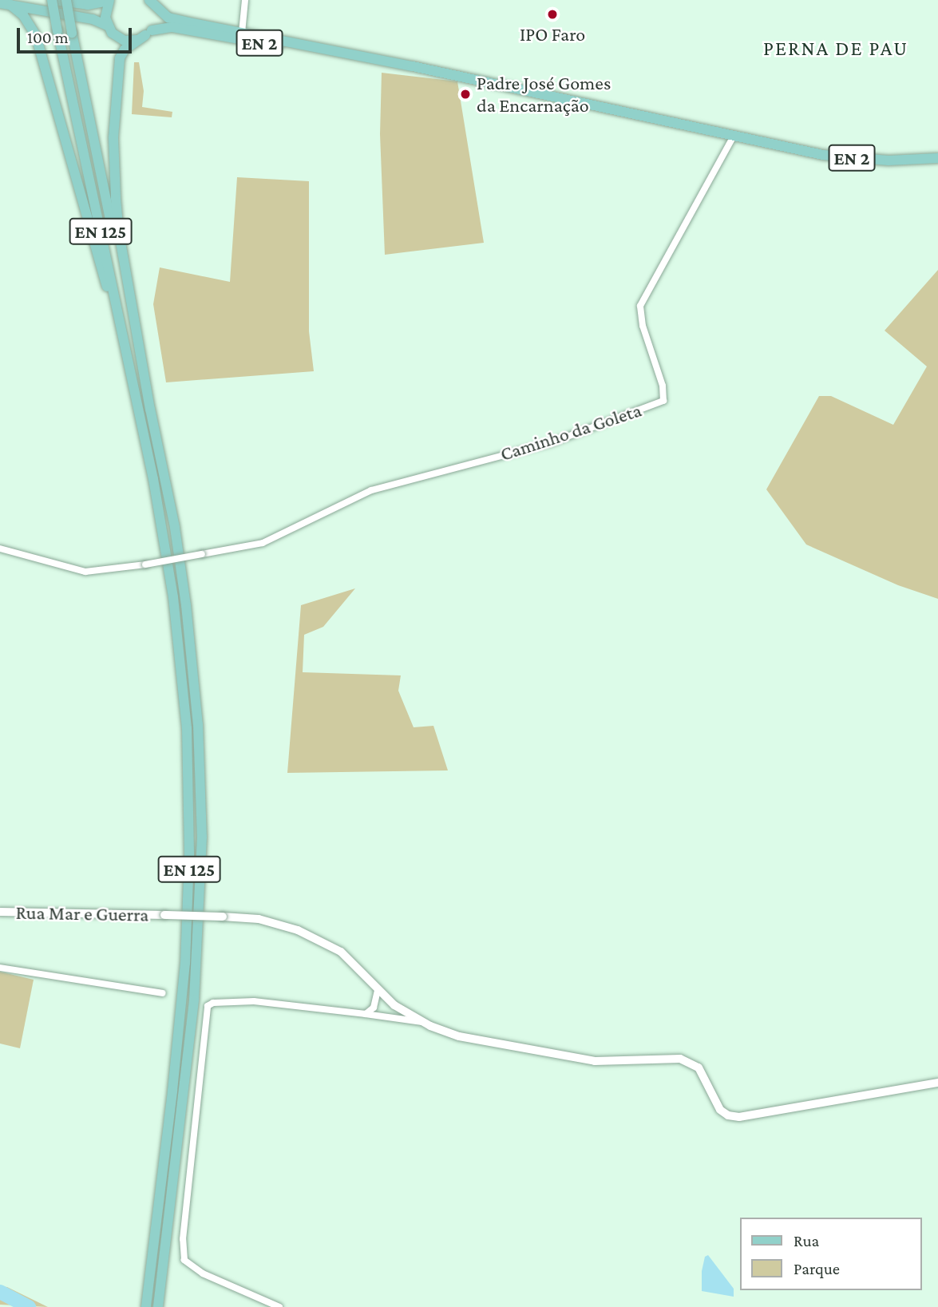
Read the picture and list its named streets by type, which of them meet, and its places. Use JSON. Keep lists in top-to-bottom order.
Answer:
{
  "streets": {
    "main road": ["EN 2", "EN 125"],
    "street": ["Caminho da Goleta", "Rua Mar e Guerra"]
  },
  "crossings": [
    ["EN 2", "Caminho da Goleta"]
  ],
  "districts": ["PERNA DE PAU"],
  "places": ["IPO Faro", "Padre José Gomes da Encarnação"],
  "legend": ["Rua", "Parque"],
  "scale_bar": "100 m"
}
